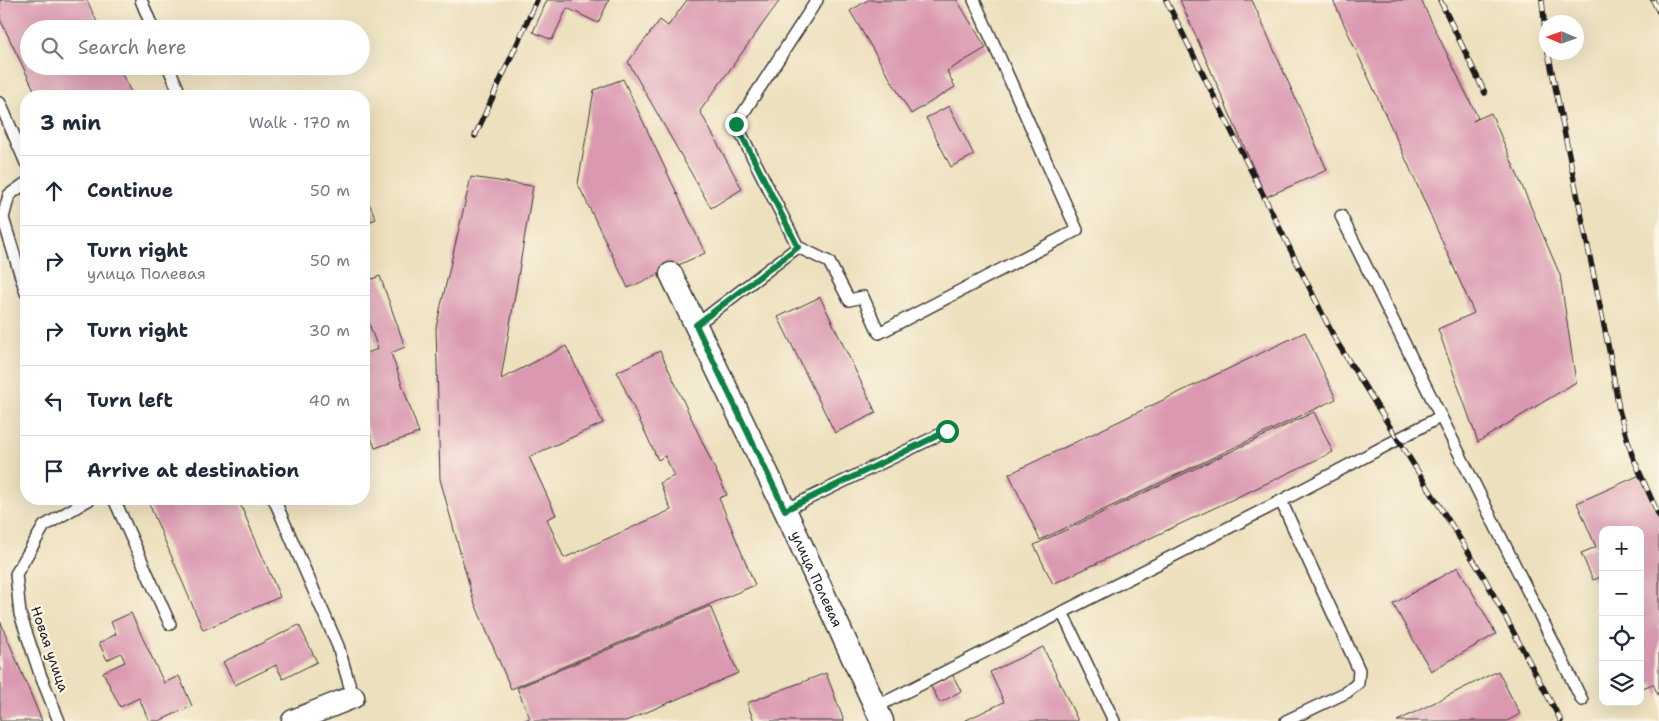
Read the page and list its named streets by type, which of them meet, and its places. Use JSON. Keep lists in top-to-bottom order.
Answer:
{
  "streets": {
    "street": ["улица Полевая"],
    "lane": ["Новая улица"]
  },
  "north": "left",
  "page": {
    "search": "Search here",
    "heading": ["3 min", "Walk · 170 m"],
    "list": [
      ["Continue", "50 m"],
      ["Turn right", "улица Полевая", "50 m"],
      ["Turn right", "30 m"],
      ["Turn left", "40 m"],
      "Arrive at destination"
    ],
    "map_buttons": ["+", "−"]
  }
}
